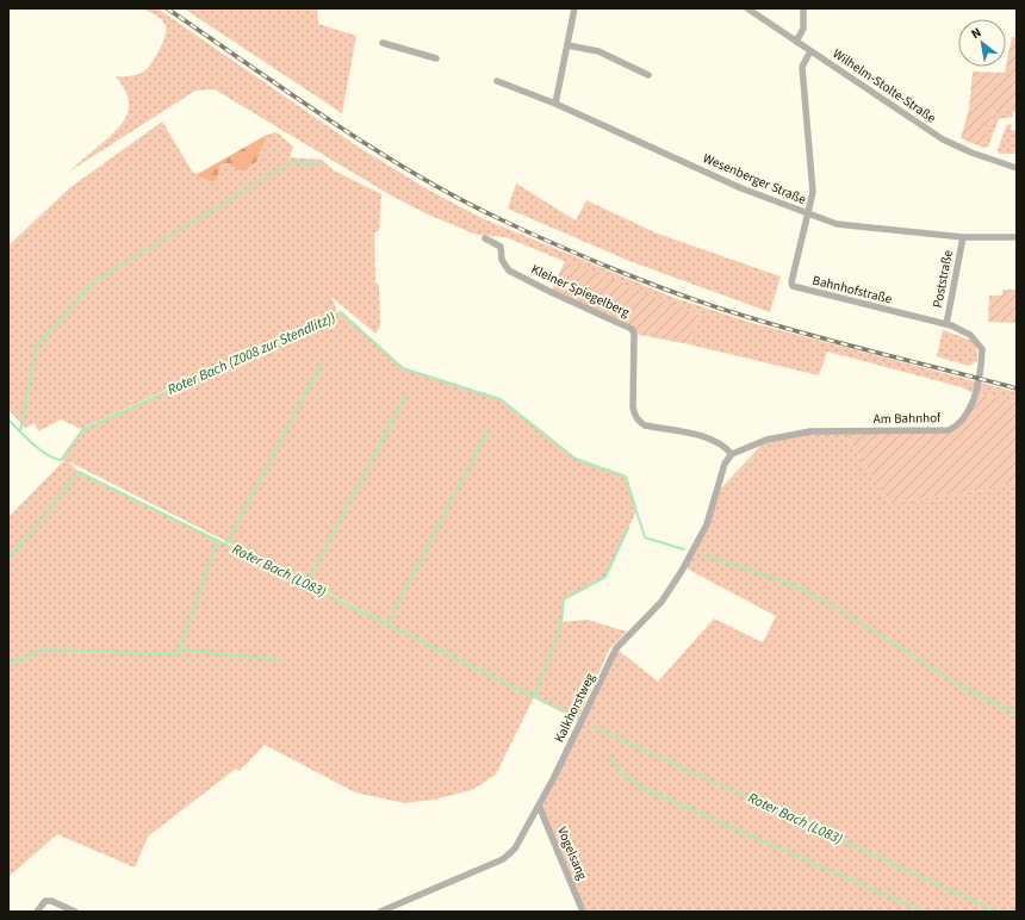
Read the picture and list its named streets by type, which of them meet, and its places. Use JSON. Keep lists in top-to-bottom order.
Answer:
{
  "streets": {
    "street": [
      "Wilhelm-Stolte-Straße",
      "Wesenberger Straße",
      "Poststraße",
      "Bahnhofstraße",
      "Kleiner Spiegelberg",
      "Am Bahnhof",
      "Kalkhorstweg",
      "Vogelsang"
    ]
  },
  "crossings": [
    ["Wilhelm-Stolte-Straße", "Bahnhofstraße"],
    ["Wesenberger Straße", "Poststraße"],
    ["Wesenberger Straße", "Bahnhofstraße"],
    ["Poststraße", "Bahnhofstraße"],
    ["Poststraße", "Am Bahnhof"],
    ["Bahnhofstraße", "Am Bahnhof"],
    ["Kleiner Spiegelberg", "Am Bahnhof"],
    ["Kleiner Spiegelberg", "Kalkhorstweg"],
    ["Am Bahnhof", "Kalkhorstweg"],
    ["Kalkhorstweg", "Vogelsang"]
  ],
  "water": ["Roter Bach (Z008 zur Stendlitz))", "Roter Bach (L083)"],
  "north": "top left"
}
